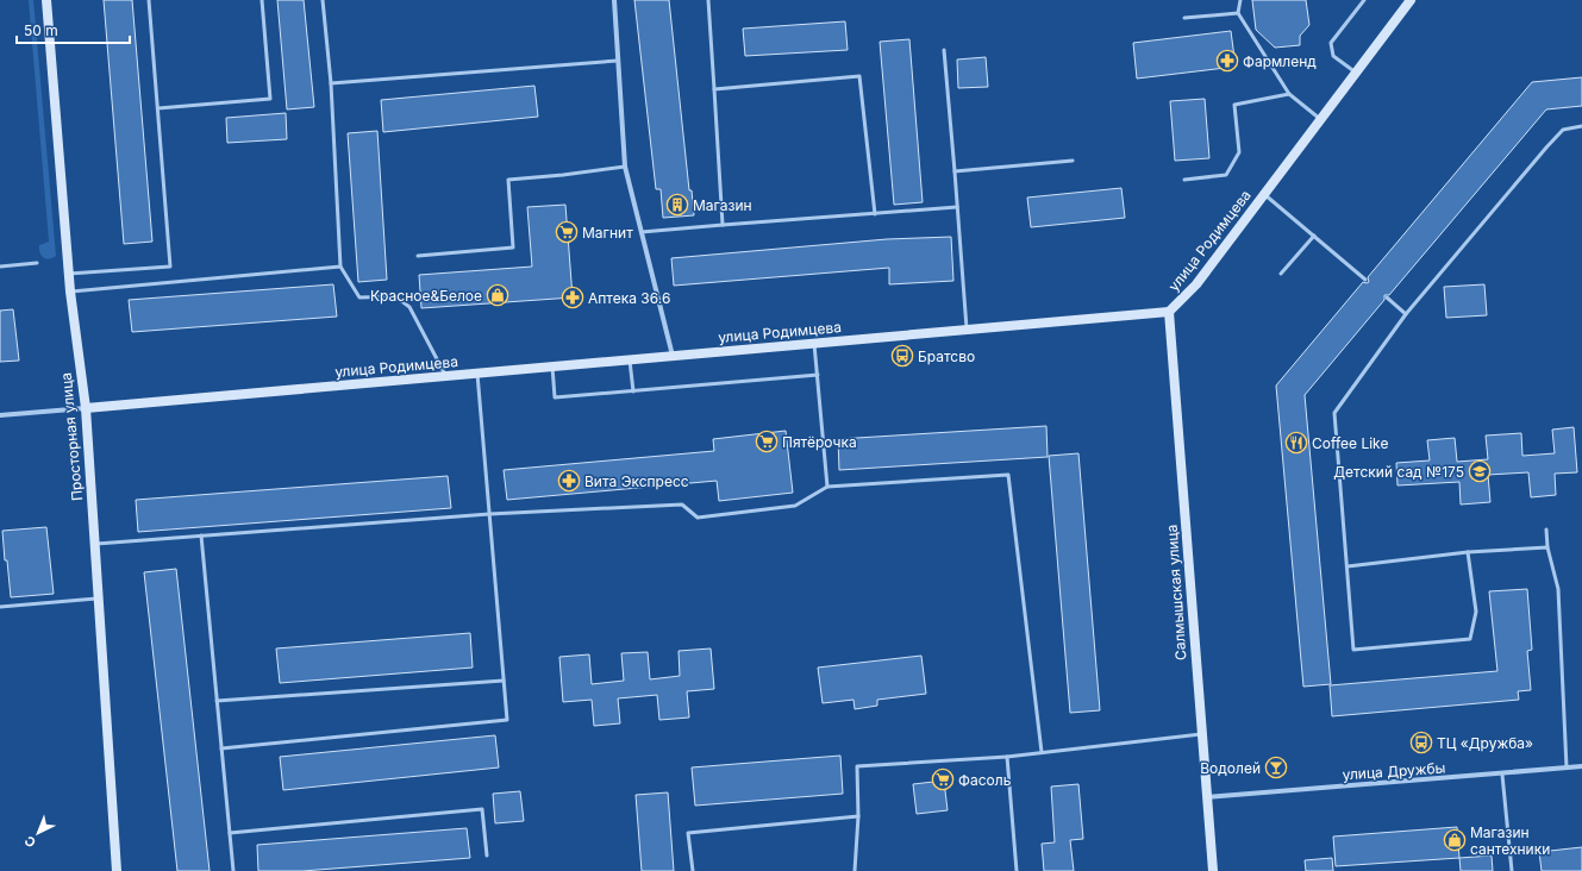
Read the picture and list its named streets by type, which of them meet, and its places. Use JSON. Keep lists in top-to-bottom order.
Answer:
{
  "streets": {
    "street": [
      "улица Родимцева",
      "Просторная улица",
      "Салмышская улица",
      "улица Дружбы"
    ]
  },
  "crossings": [
    ["улица Родимцева", "Просторная улица"],
    ["улица Родимцева", "Салмышская улица"],
    ["Салмышская улица", "улица Дружбы"]
  ],
  "places": {
    "pharmacy": ["Фармленд", "Аптека 36.6", "Вита Экспресс"],
    "building": ["Магазин"],
    "supermarket": ["Магнит", "Пятёрочка", "Фасоль"],
    "shop": ["Красное&Белое", "Магазин сантехники"],
    "bus stop": ["Братсво", "ТЦ «Дружба»"],
    "restaurant": ["Coffee Like"],
    "school or university": ["Детский сад №175"],
    "bar": ["Водолей"]
  },
  "scale_bar": "50 m",
  "north": "bottom left"
}
